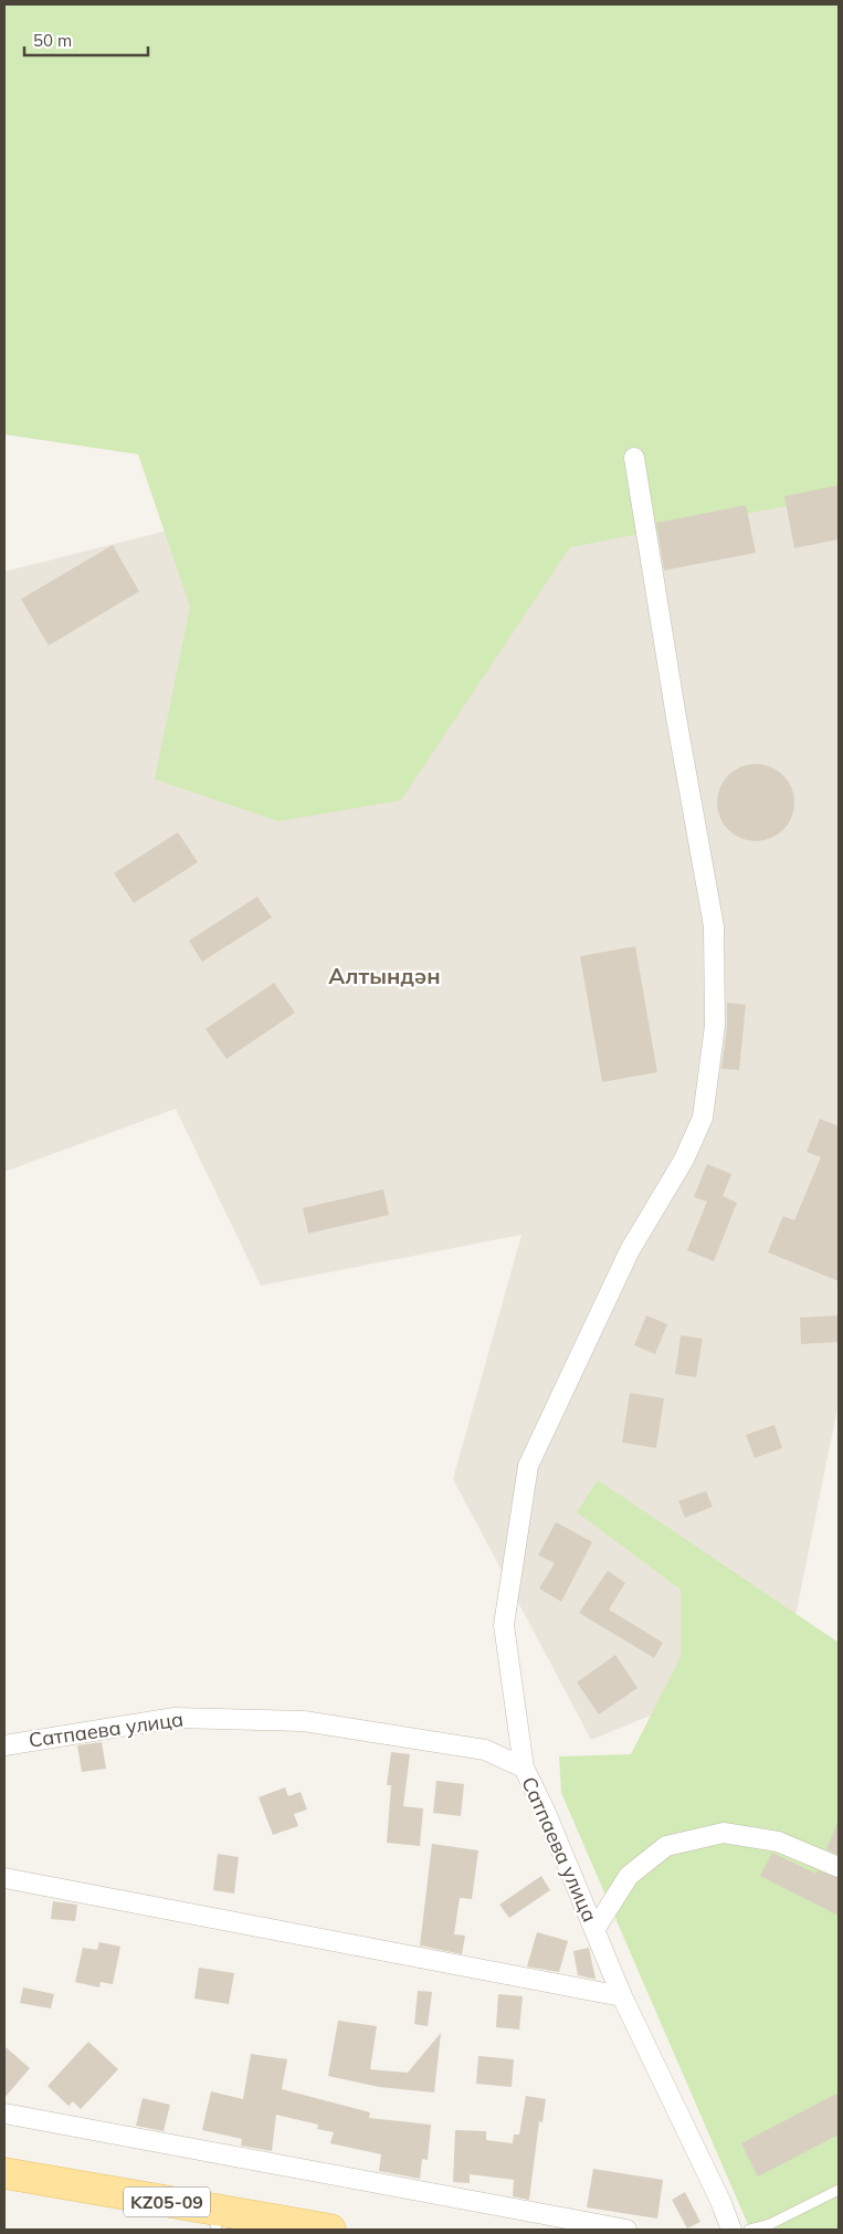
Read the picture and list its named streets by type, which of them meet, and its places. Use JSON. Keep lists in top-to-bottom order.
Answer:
{
  "streets": {
    "main road": ["KZ05-09"],
    "street": ["Сатпаева улица"]
  },
  "districts": ["Алтындән"],
  "scale_bar": "50 m"
}
